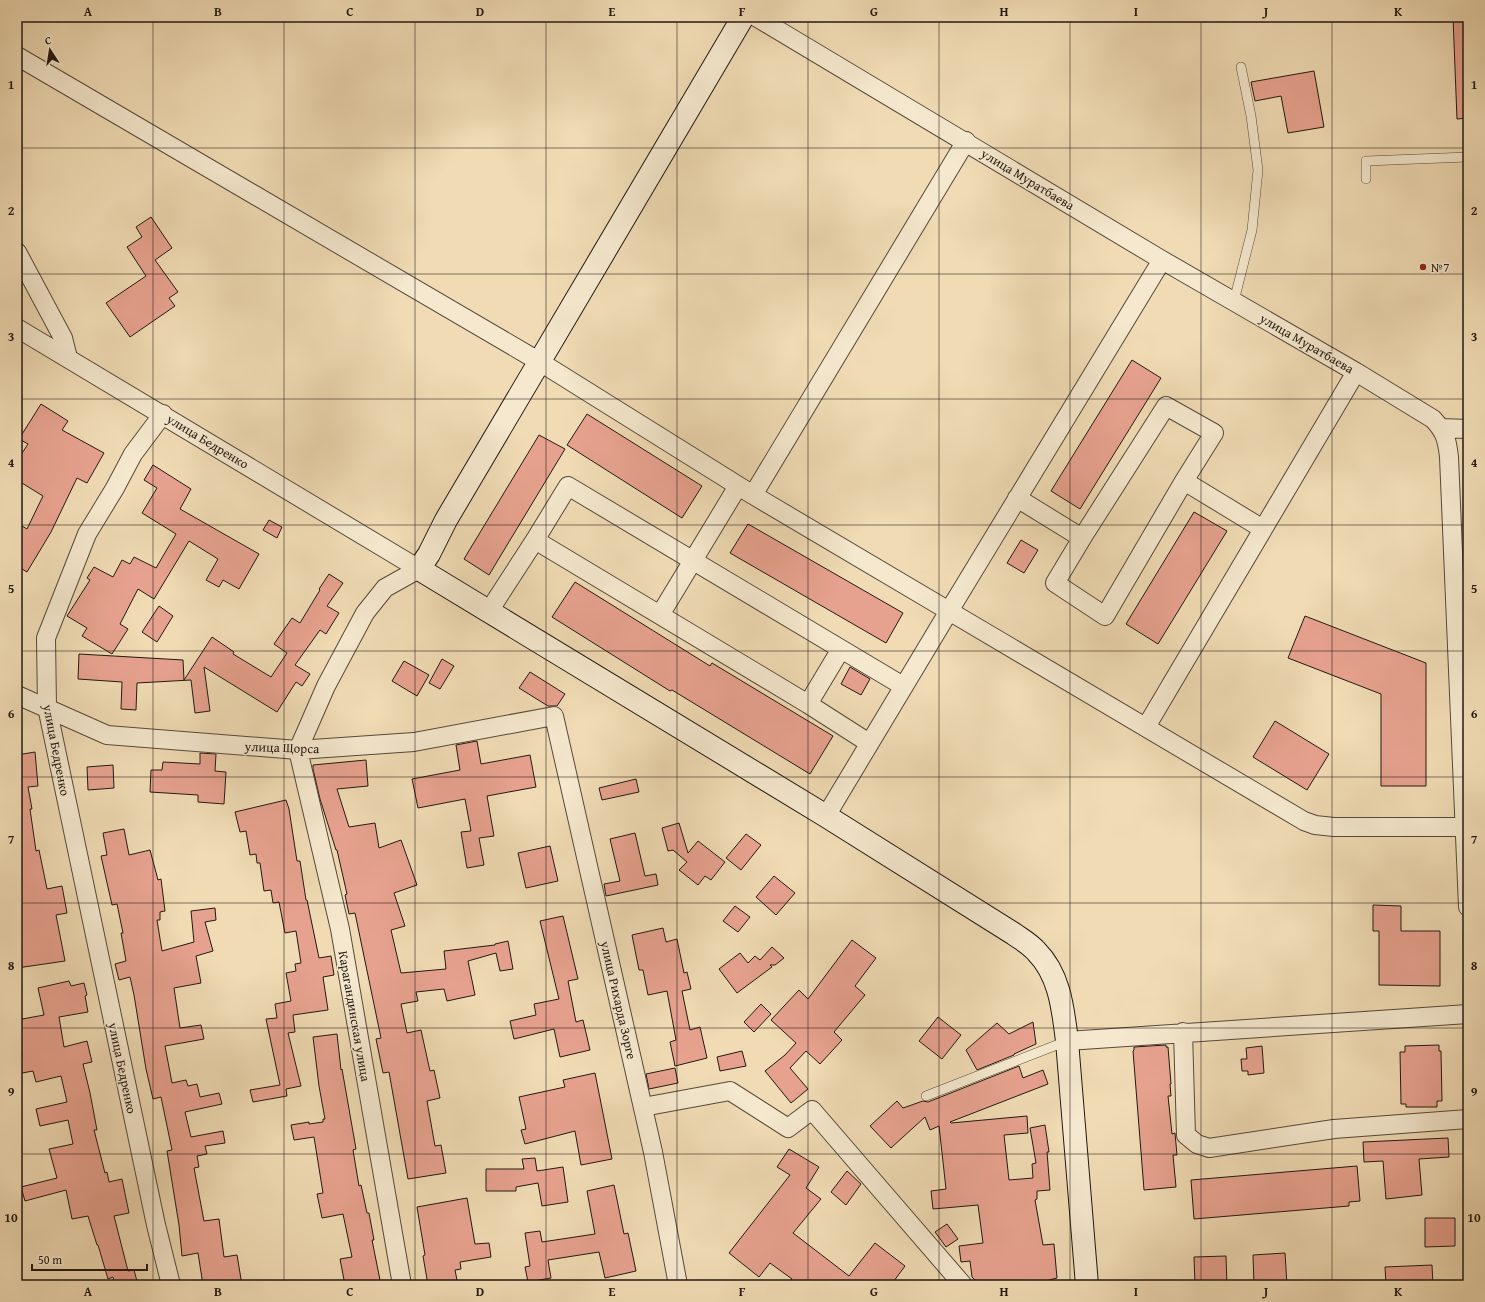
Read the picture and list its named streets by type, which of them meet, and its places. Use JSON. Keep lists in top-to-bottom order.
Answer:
{
  "streets": {
    "street": [
      "улица Муратбаева",
      "улица Бедренко",
      "улица Щорса",
      "улица Рихарда Зорге",
      "Карагандинская улица"
    ]
  },
  "crossings": [
    ["улица Бедренко", "улица Щорса"],
    ["улица Щорса", "улица Рихарда Зорге"],
    ["улица Щорса", "Карагандинская улица"]
  ],
  "places": ["№7"],
  "scale_bar": "50 m",
  "north": "top",
  "grid": {
    "columns": [
      "A",
      "B",
      "C",
      "D",
      "E",
      "F",
      "G",
      "H",
      "I",
      "J",
      "K"
    ],
    "rows": [
      "1",
      "2",
      "3",
      "4",
      "5",
      "6",
      "7",
      "8",
      "9",
      "10"
    ]
  }
}
